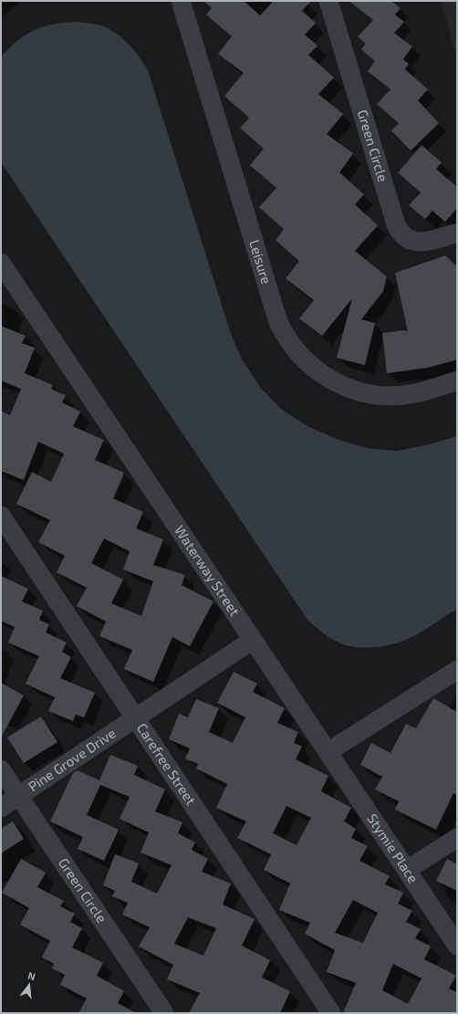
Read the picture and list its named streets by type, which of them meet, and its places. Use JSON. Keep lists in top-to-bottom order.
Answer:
{
  "streets": {
    "street": [
      "Green Circle",
      "Leisure",
      "Waterway Street",
      "Pine Grove Drive",
      "Carefree Street",
      "Stymie Place"
    ]
  },
  "crossings": [
    ["Green Circle", "Pine Grove Drive"],
    ["Waterway Street", "Pine Grove Drive"],
    ["Waterway Street", "Stymie Place"],
    ["Pine Grove Drive", "Carefree Street"]
  ],
  "north": "top"
}
